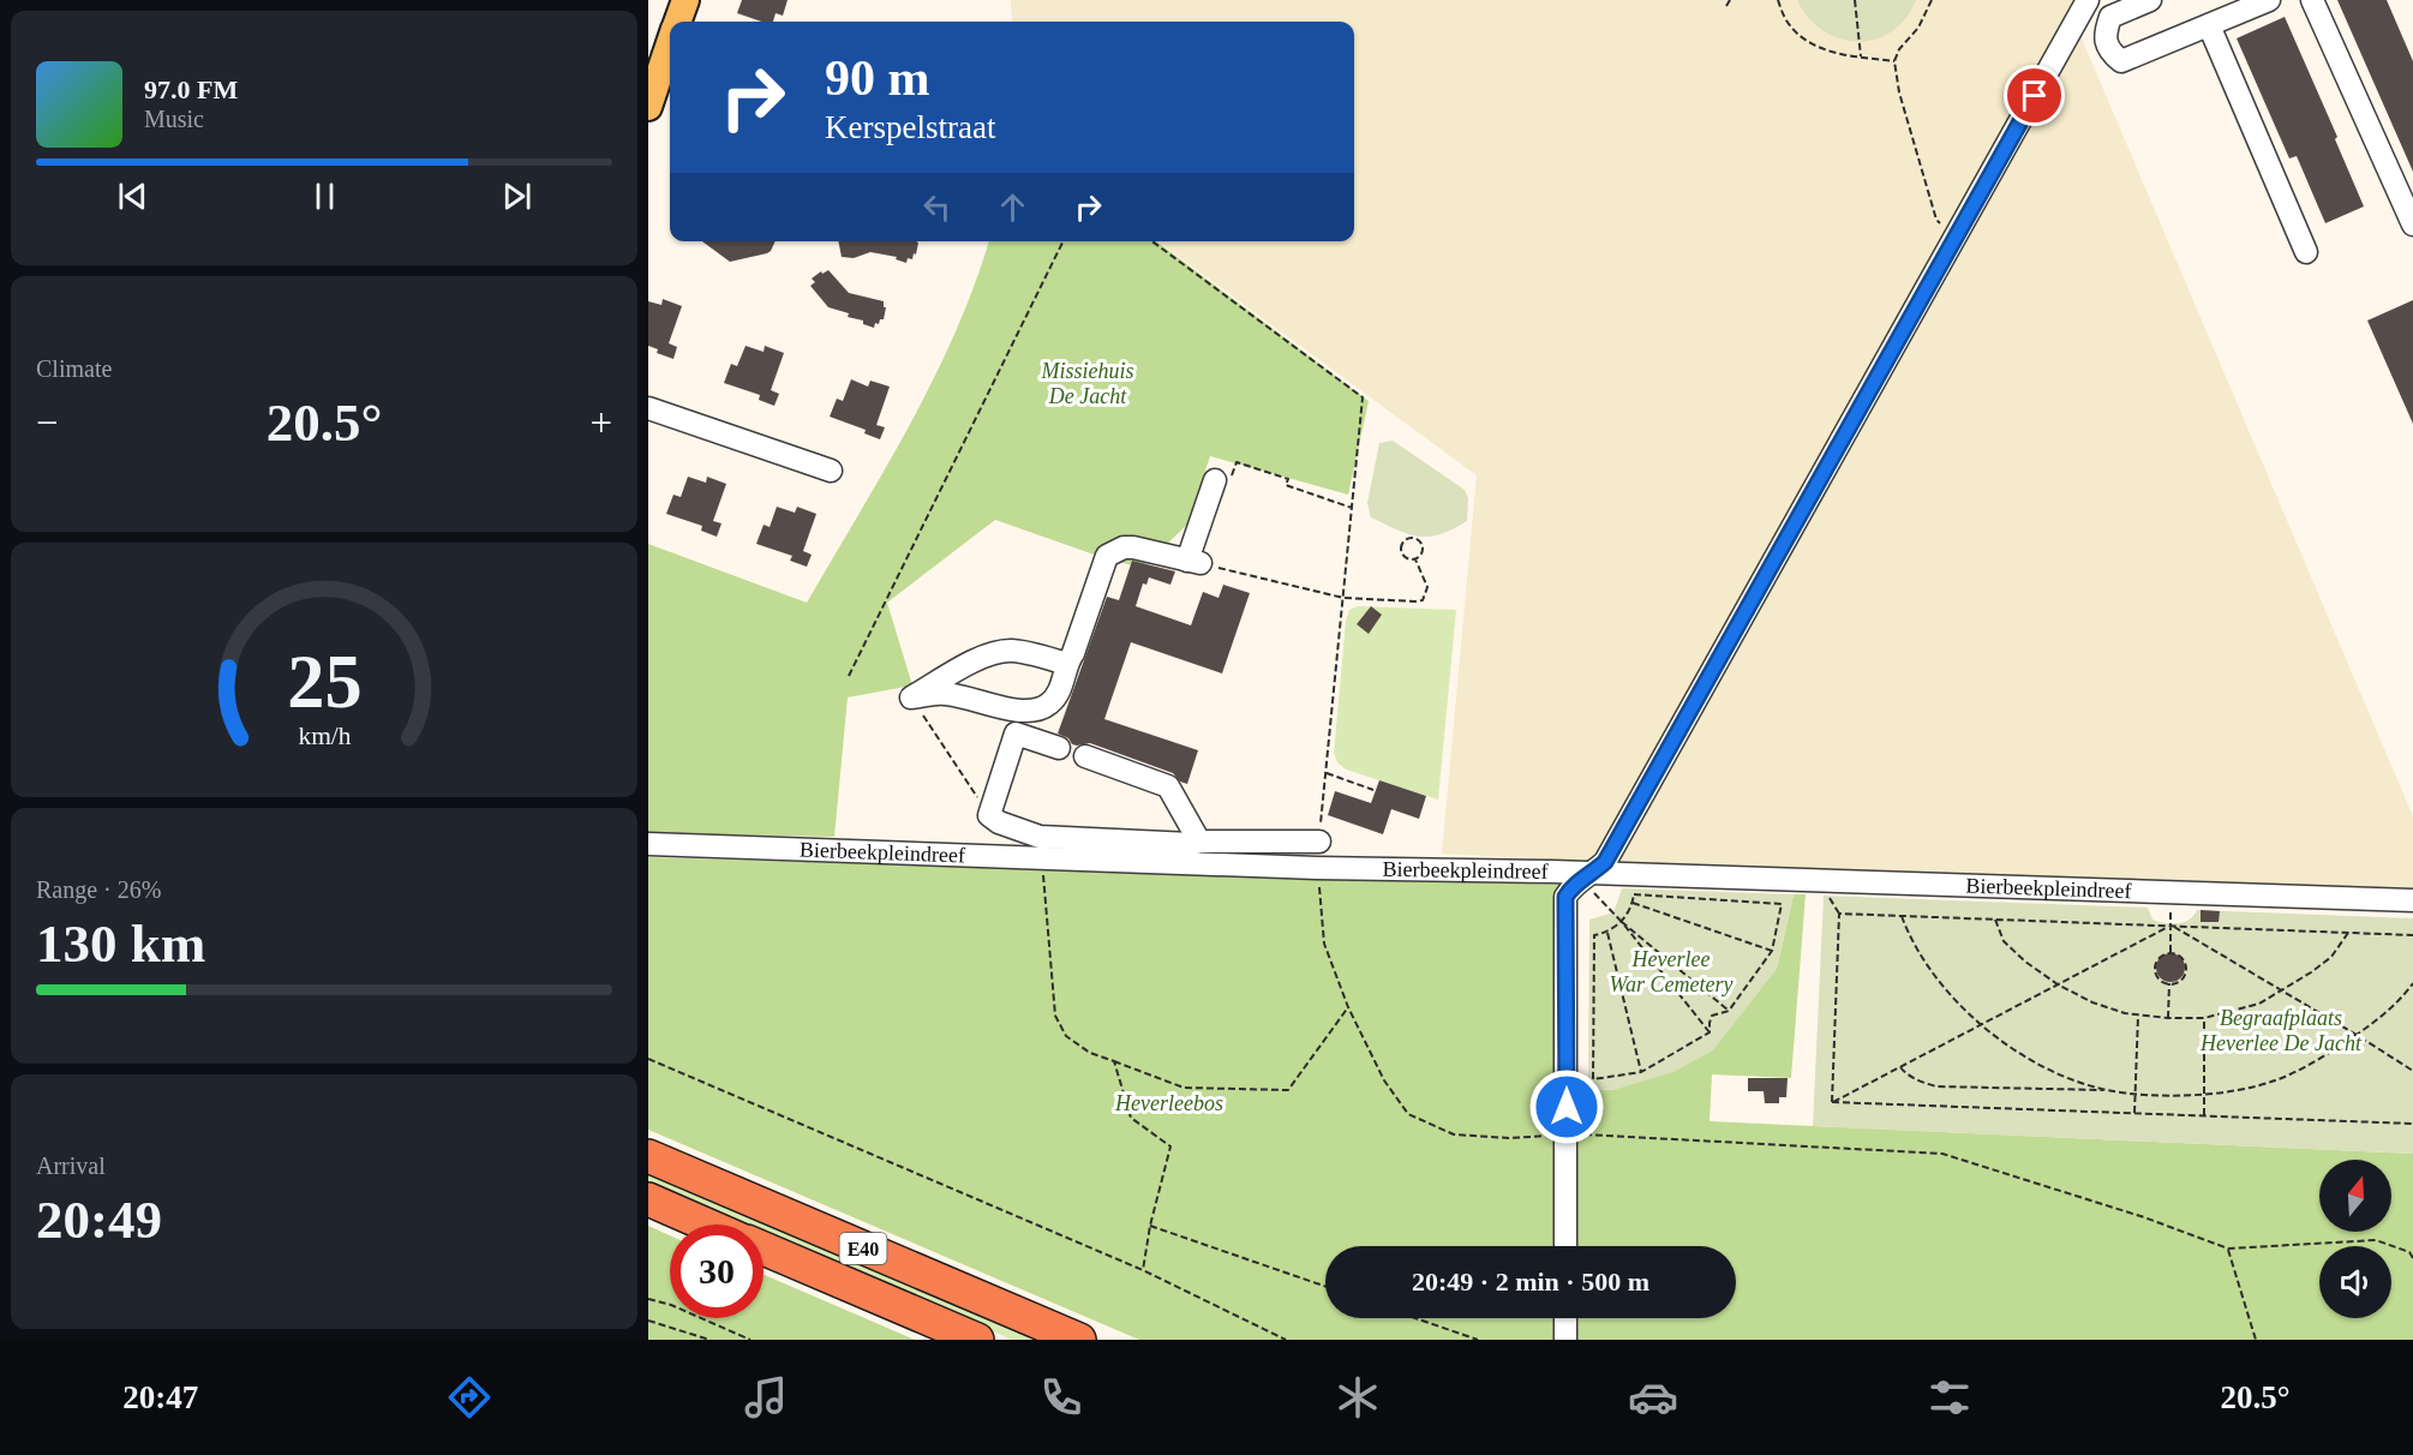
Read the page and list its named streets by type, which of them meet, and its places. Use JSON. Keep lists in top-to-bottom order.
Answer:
{
  "streets": {
    "highway": ["E40"],
    "street": ["Bierbeekpleindreef"]
  },
  "parks": [
    "Missiehuis De Jacht",
    "Heverlee War Cemetery",
    "Begraafplaats Heverlee De Jacht",
    "Heverleebos"
  ],
  "north": "top",
  "page": {
    "turn": ["90 m", "Kerspelstraat"],
    "song": ["97.0 FM", "Music"],
    "tile": [
      "Climate",
      ["Range · 26%", "130 km"],
      ["Arrival", "20:49"]
    ],
    "heat": ["−", "20.5°", "+"],
    "limit": "30",
    "trip": "20:49 · 2 min · 500 m",
    "tabs": ["20:47", "20.5°"],
    "gauge": ["25", "km/h"]
  }
}
